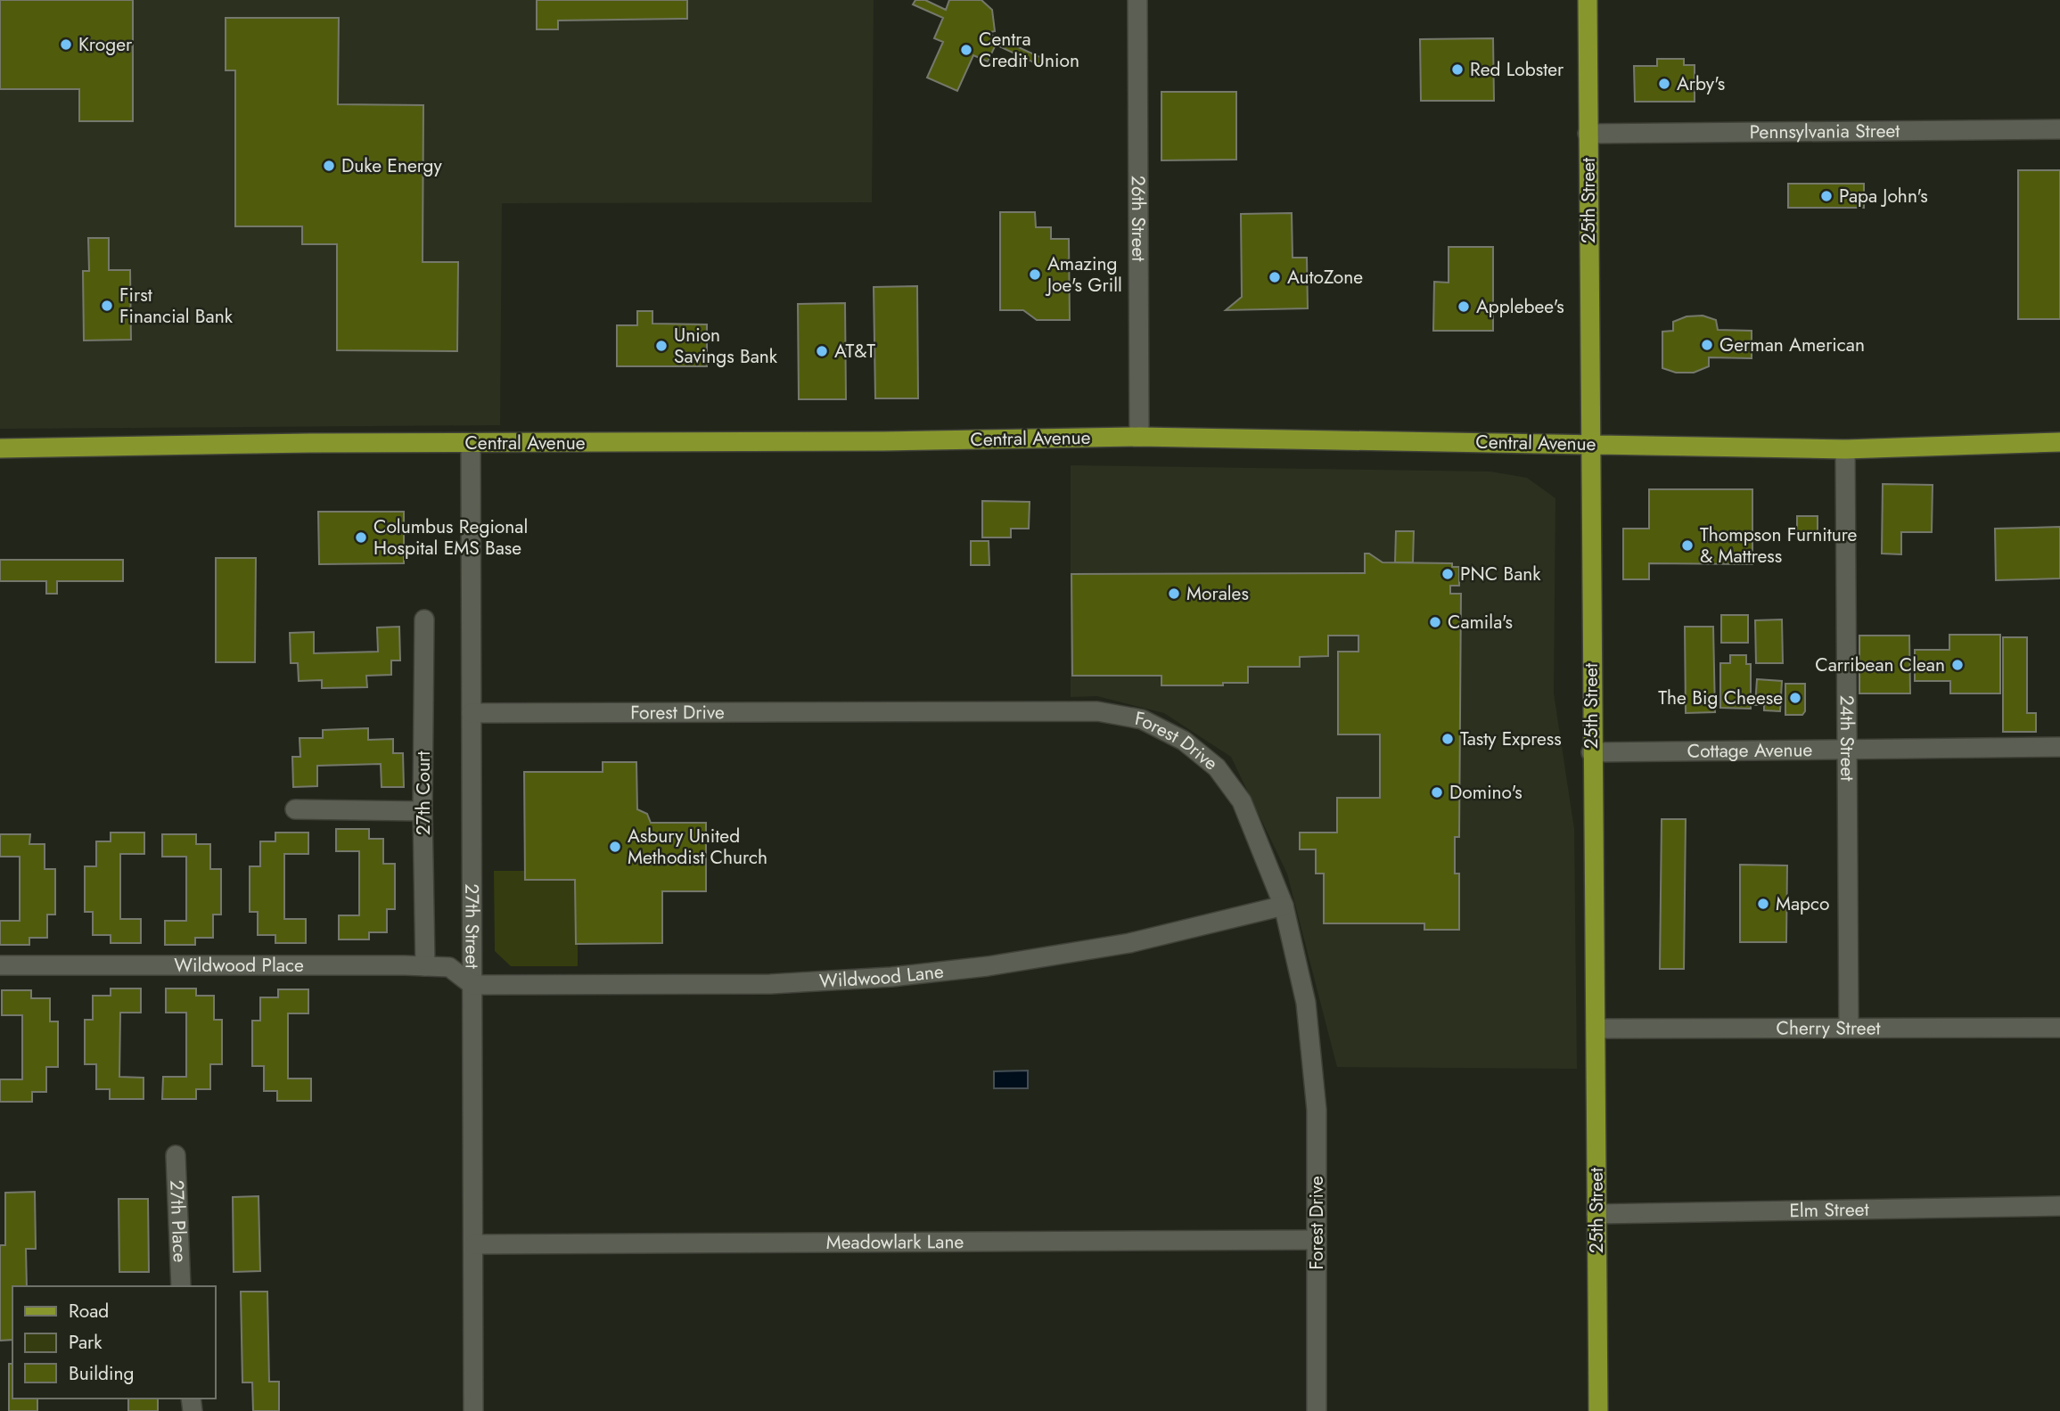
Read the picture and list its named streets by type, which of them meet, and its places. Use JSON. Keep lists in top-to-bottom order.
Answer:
{
  "streets": {
    "main road": ["25th Street", "Central Avenue"],
    "street": [
      "Pennsylvania Street",
      "26th Street",
      "Forest Drive",
      "24th Street",
      "Cottage Avenue",
      "27th Court",
      "27th Street",
      "Wildwood Place",
      "Wildwood Lane",
      "Cherry Street",
      "Elm Street",
      "27th Place",
      "Meadowlark Lane"
    ]
  },
  "crossings": [
    ["Pennsylvania Street", "25th Street"],
    ["25th Street", "Central Avenue"],
    ["25th Street", "Cottage Avenue"],
    ["25th Street", "Cherry Street"],
    ["25th Street", "Elm Street"],
    ["26th Street", "Central Avenue"],
    ["Central Avenue", "24th Street"],
    ["Central Avenue", "27th Street"],
    ["Forest Drive", "27th Street"],
    ["Forest Drive", "Wildwood Lane"],
    ["Forest Drive", "Meadowlark Lane"],
    ["24th Street", "Cottage Avenue"],
    ["24th Street", "Cherry Street"],
    ["27th Court", "Wildwood Place"],
    ["27th Street", "Wildwood Place"],
    ["27th Street", "Wildwood Lane"],
    ["27th Street", "Meadowlark Lane"],
    ["Wildwood Place", "Wildwood Lane"]
  ],
  "places": [
    "Kroger",
    "Centra Credit Union",
    "Red Lobster",
    "Arby's",
    "Duke Energy",
    "Papa John's",
    "Amazing Joe's Grill",
    "AutoZone",
    "First Financial Bank",
    "Applebee's",
    "German American",
    "Union Savings Bank",
    "AT&T",
    "Columbus Regional Hospital EMS Base",
    "Thompson Furniture & Mattress",
    "PNC Bank",
    "Morales",
    "Camila's",
    "Carribean Clean",
    "The Big Cheese",
    "Tasty Express",
    "Domino's",
    "Asbury United Methodist Church",
    "Mapco"
  ],
  "legend": ["Road", "Park", "Building"]
}
